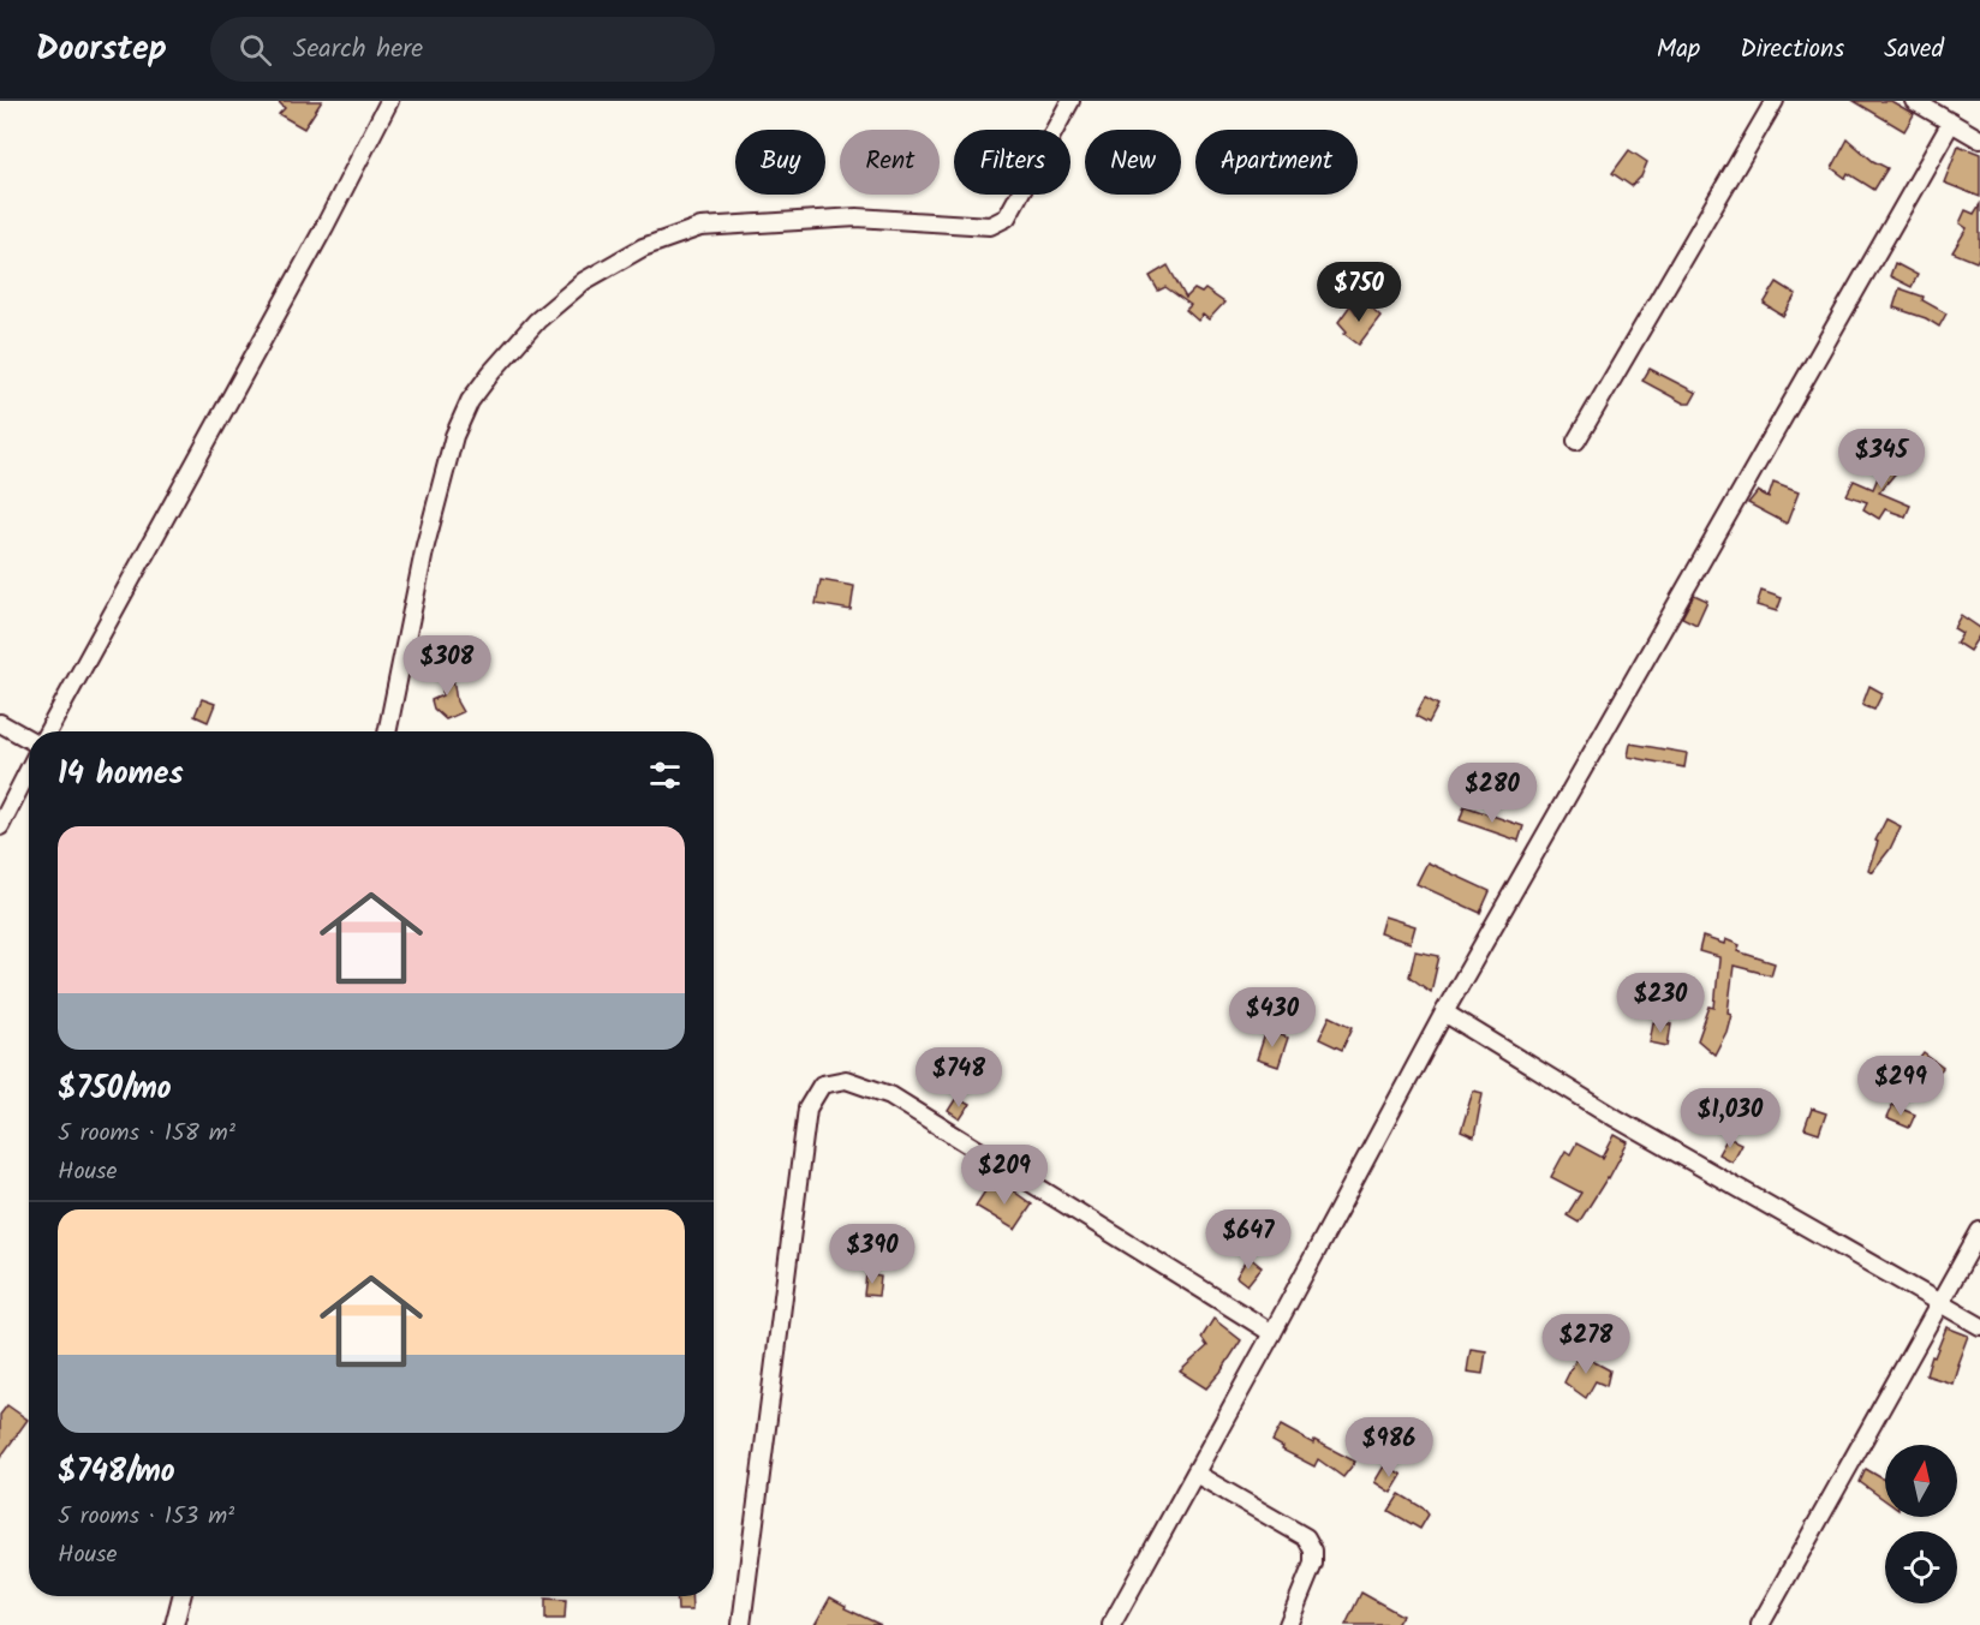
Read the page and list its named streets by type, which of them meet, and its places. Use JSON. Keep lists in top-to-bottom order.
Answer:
{
  "north": "top",
  "page": {
    "header": "Doorstep",
    "search": "Search here",
    "nav": ["Map", "Directions", "Saved"],
    "chip": [
      "Buy",
      "Rent",
      "Filters",
      "New",
      "Apartment"
    ],
    "price": [
      "$750",
      "$345",
      "$308",
      "$280",
      "$230",
      "$430",
      "$748",
      "$299",
      "$1,030",
      "$209",
      "$647",
      "$390",
      "$278",
      "$986"
    ],
    "heading": "14 homes",
    "list": [
      {
        "name": "$750/mo",
        "note": "5 rooms · 158 m² · House"
      },
      {
        "name": "$748/mo",
        "note": "5 rooms · 153 m² · House"
      }
    ]
  }
}
